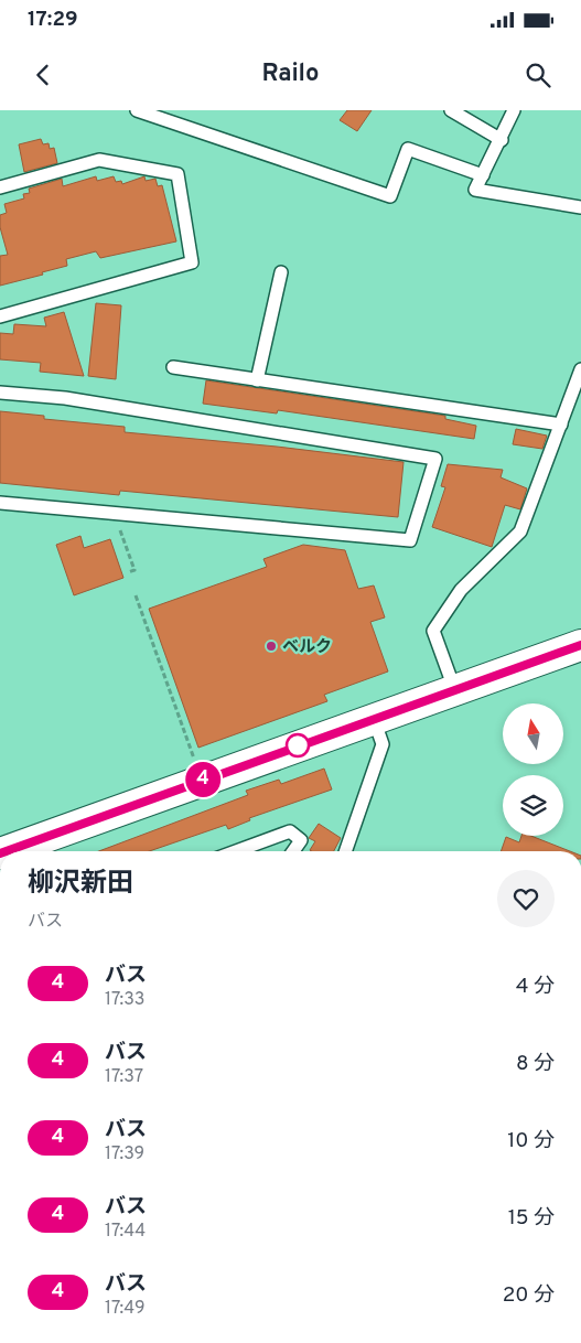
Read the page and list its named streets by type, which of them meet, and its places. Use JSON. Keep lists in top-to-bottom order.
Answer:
{
  "places": ["ベルク"],
  "lines": ["bus line 4"],
  "north": "top",
  "page": {
    "status": "17:29",
    "header": "Railo",
    "on_map": "4",
    "heading": ["柳沢新田", "バス"],
    "list": [
      {
        "mark": "4",
        "name": "バス",
        "note": "17:33",
        "value": "4 分"
      },
      {
        "mark": "4",
        "name": "バス",
        "note": "17:37",
        "value": "8 分"
      },
      {
        "mark": "4",
        "name": "バス",
        "note": "17:39",
        "value": "10 分"
      },
      {
        "mark": "4",
        "name": "バス",
        "note": "17:44",
        "value": "15 分"
      },
      {
        "mark": "4",
        "name": "バス",
        "note": "17:49",
        "value": "20 分"
      }
    ]
  }
}
